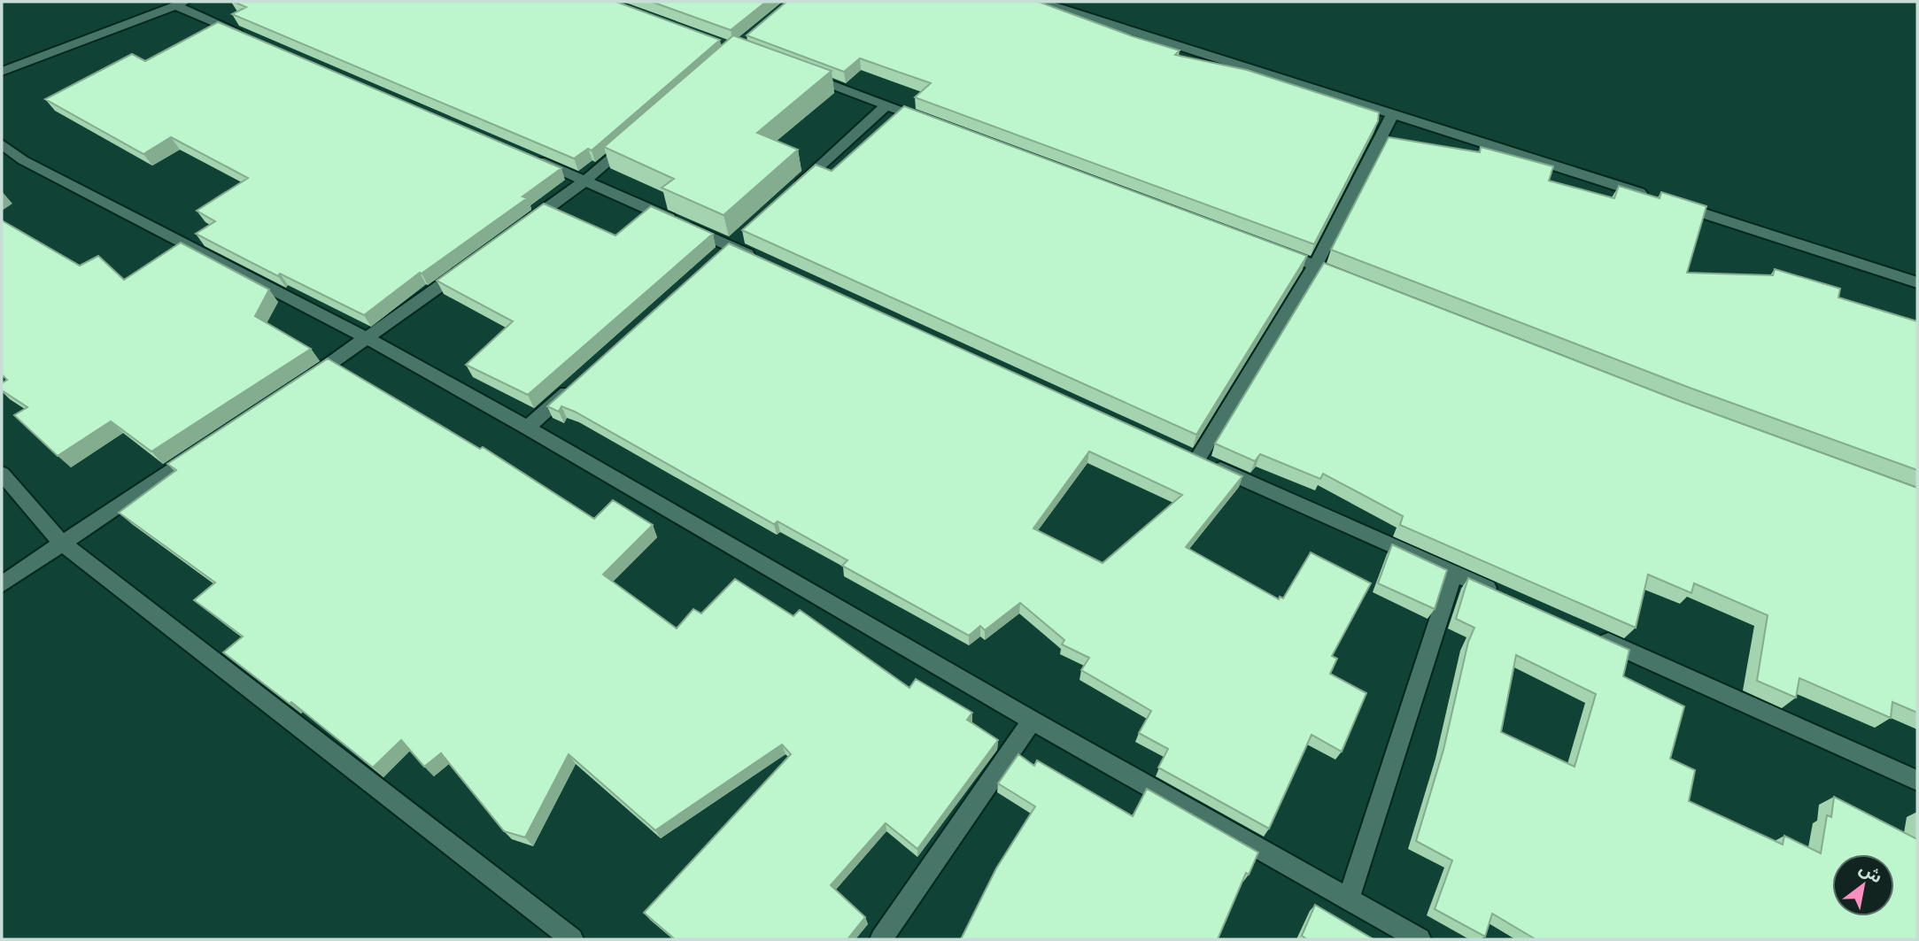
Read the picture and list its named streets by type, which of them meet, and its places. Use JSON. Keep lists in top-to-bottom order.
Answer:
{
  "north": "top right"
}
